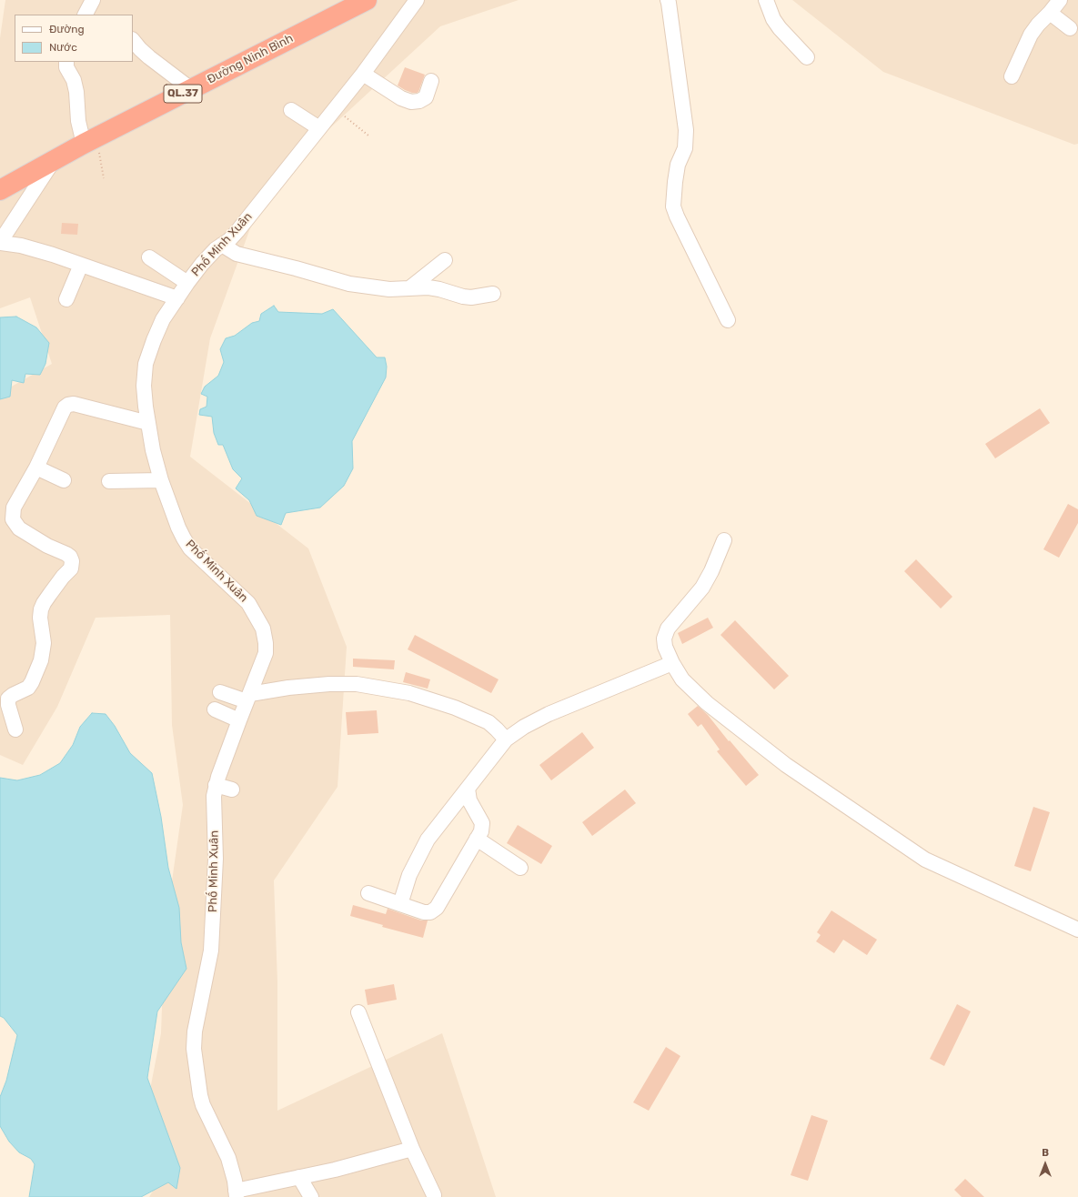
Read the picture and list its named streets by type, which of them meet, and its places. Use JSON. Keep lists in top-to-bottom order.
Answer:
{
  "streets": {
    "highway": ["Đường Ninh Bình", "QL.37"],
    "street": ["Phố Minh Xuân"]
  },
  "legend": ["Đường", "Nước"],
  "north": "top"
}
